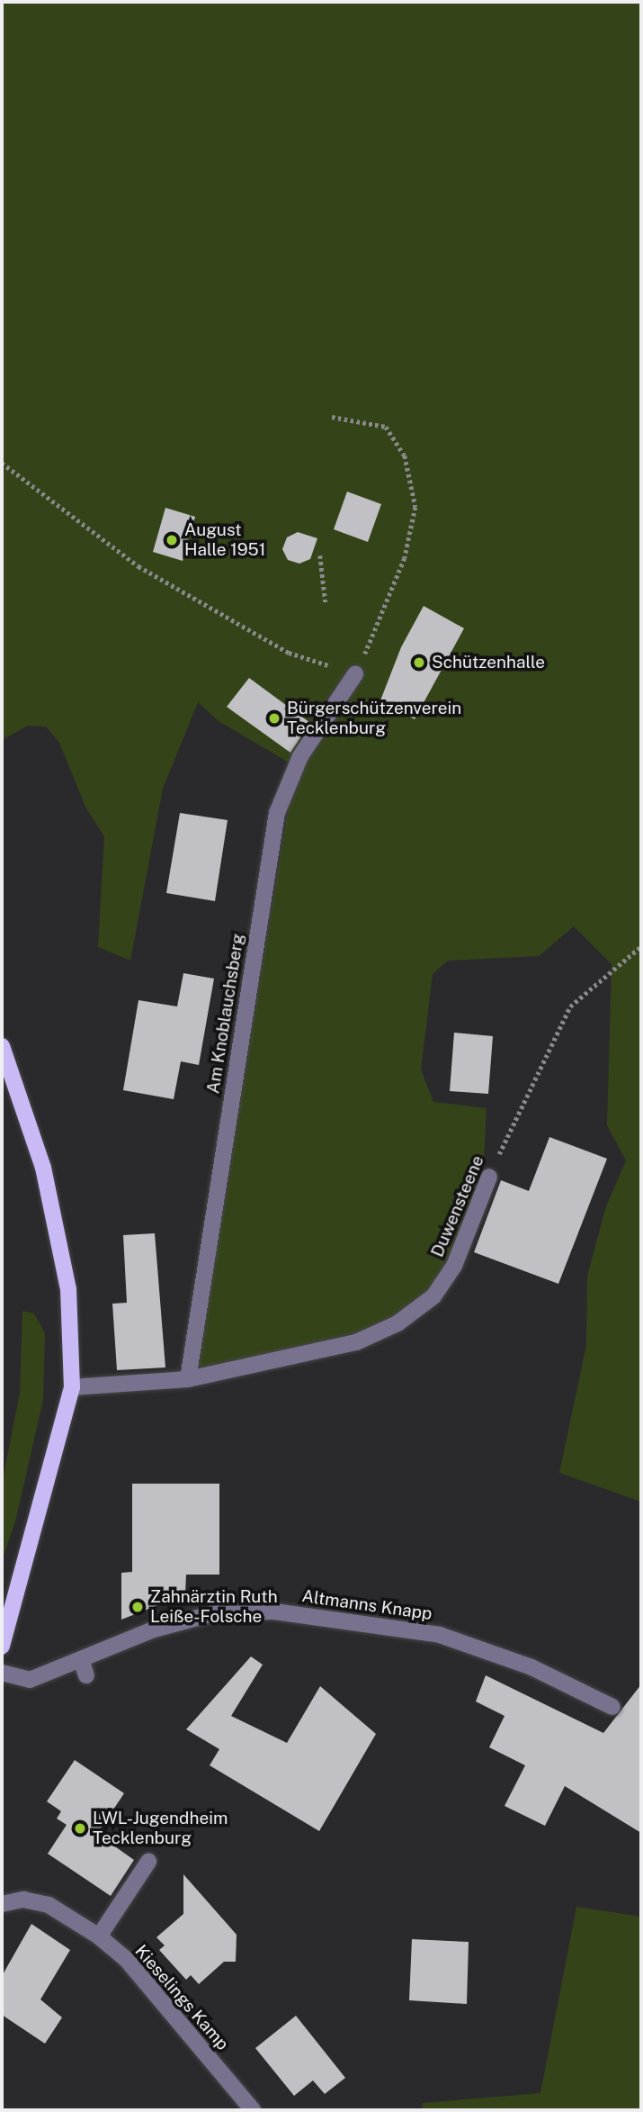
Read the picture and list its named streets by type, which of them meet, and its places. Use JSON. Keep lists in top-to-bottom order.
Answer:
{
  "streets": {
    "street": [
      "Am Knoblauchsberg",
      "Duwensteene",
      "Altmanns Knapp",
      "Kieselings Kamp"
    ]
  },
  "crossings": [
    ["Am Knoblauchsberg", "Duwensteene"]
  ],
  "places": [
    "August Halle 1951",
    "Schützenhalle",
    "Bürgerschützenverein Tecklenburg",
    "Zahnärztin Ruth Leiße-Folsche",
    "LWL-Jugendheim Tecklenburg"
  ]
}
